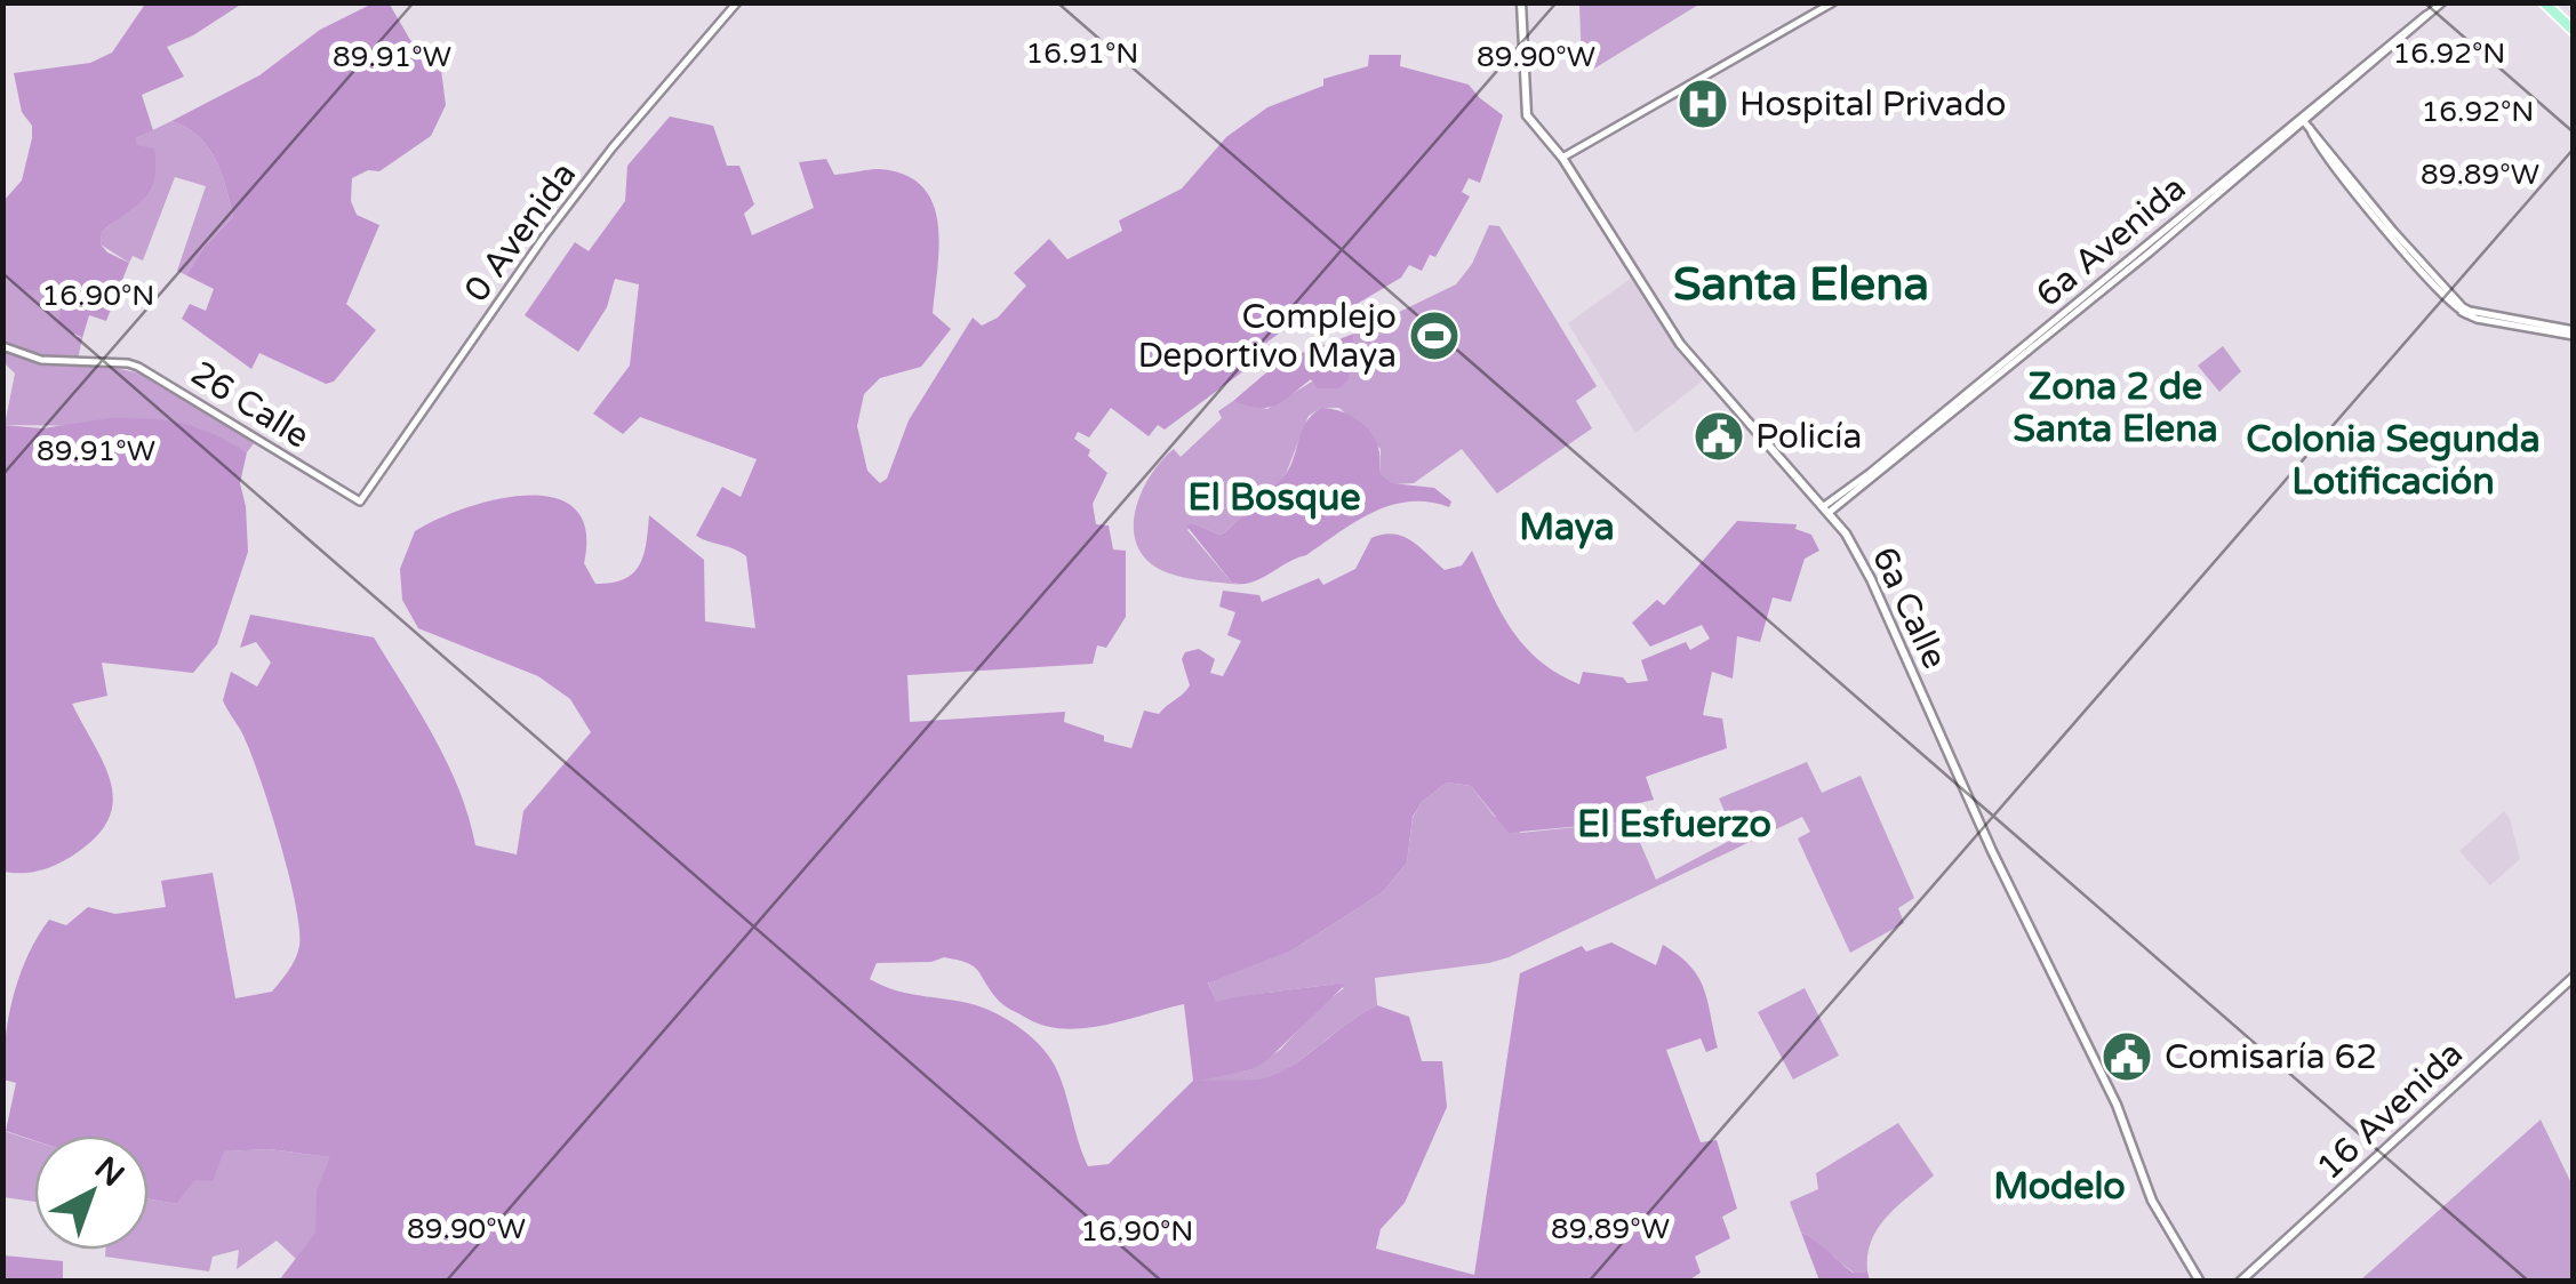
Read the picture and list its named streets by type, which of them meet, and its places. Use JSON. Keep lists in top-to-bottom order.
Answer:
{
  "streets": {
    "main road": ["6a Calle", "16 Avenida"],
    "street": ["0 Avenida", "6a Avenida", "26 Calle"]
  },
  "crossings": [
    ["0 Avenida", "26 Calle"],
    ["6a Avenida", "6a Calle"]
  ],
  "districts": [
    "Santa Elena",
    "Zona 2 de Santa Elena",
    "Colonia Segunda Lotificación",
    "El Bosque",
    "Maya",
    "El Esfuerzo",
    "Modelo"
  ],
  "places": {
    "hospital": ["Hospital Privado"],
    "sports": ["Complejo Deportivo Maya"],
    "public building": ["Policía", "Comisaría 62"]
  },
  "north": "top right",
  "coordinates": [
    "16.92°N",
    "16.91°N",
    "89.91°W",
    "89.90°W",
    "89.89°W",
    "16.90°N"
  ]
}
